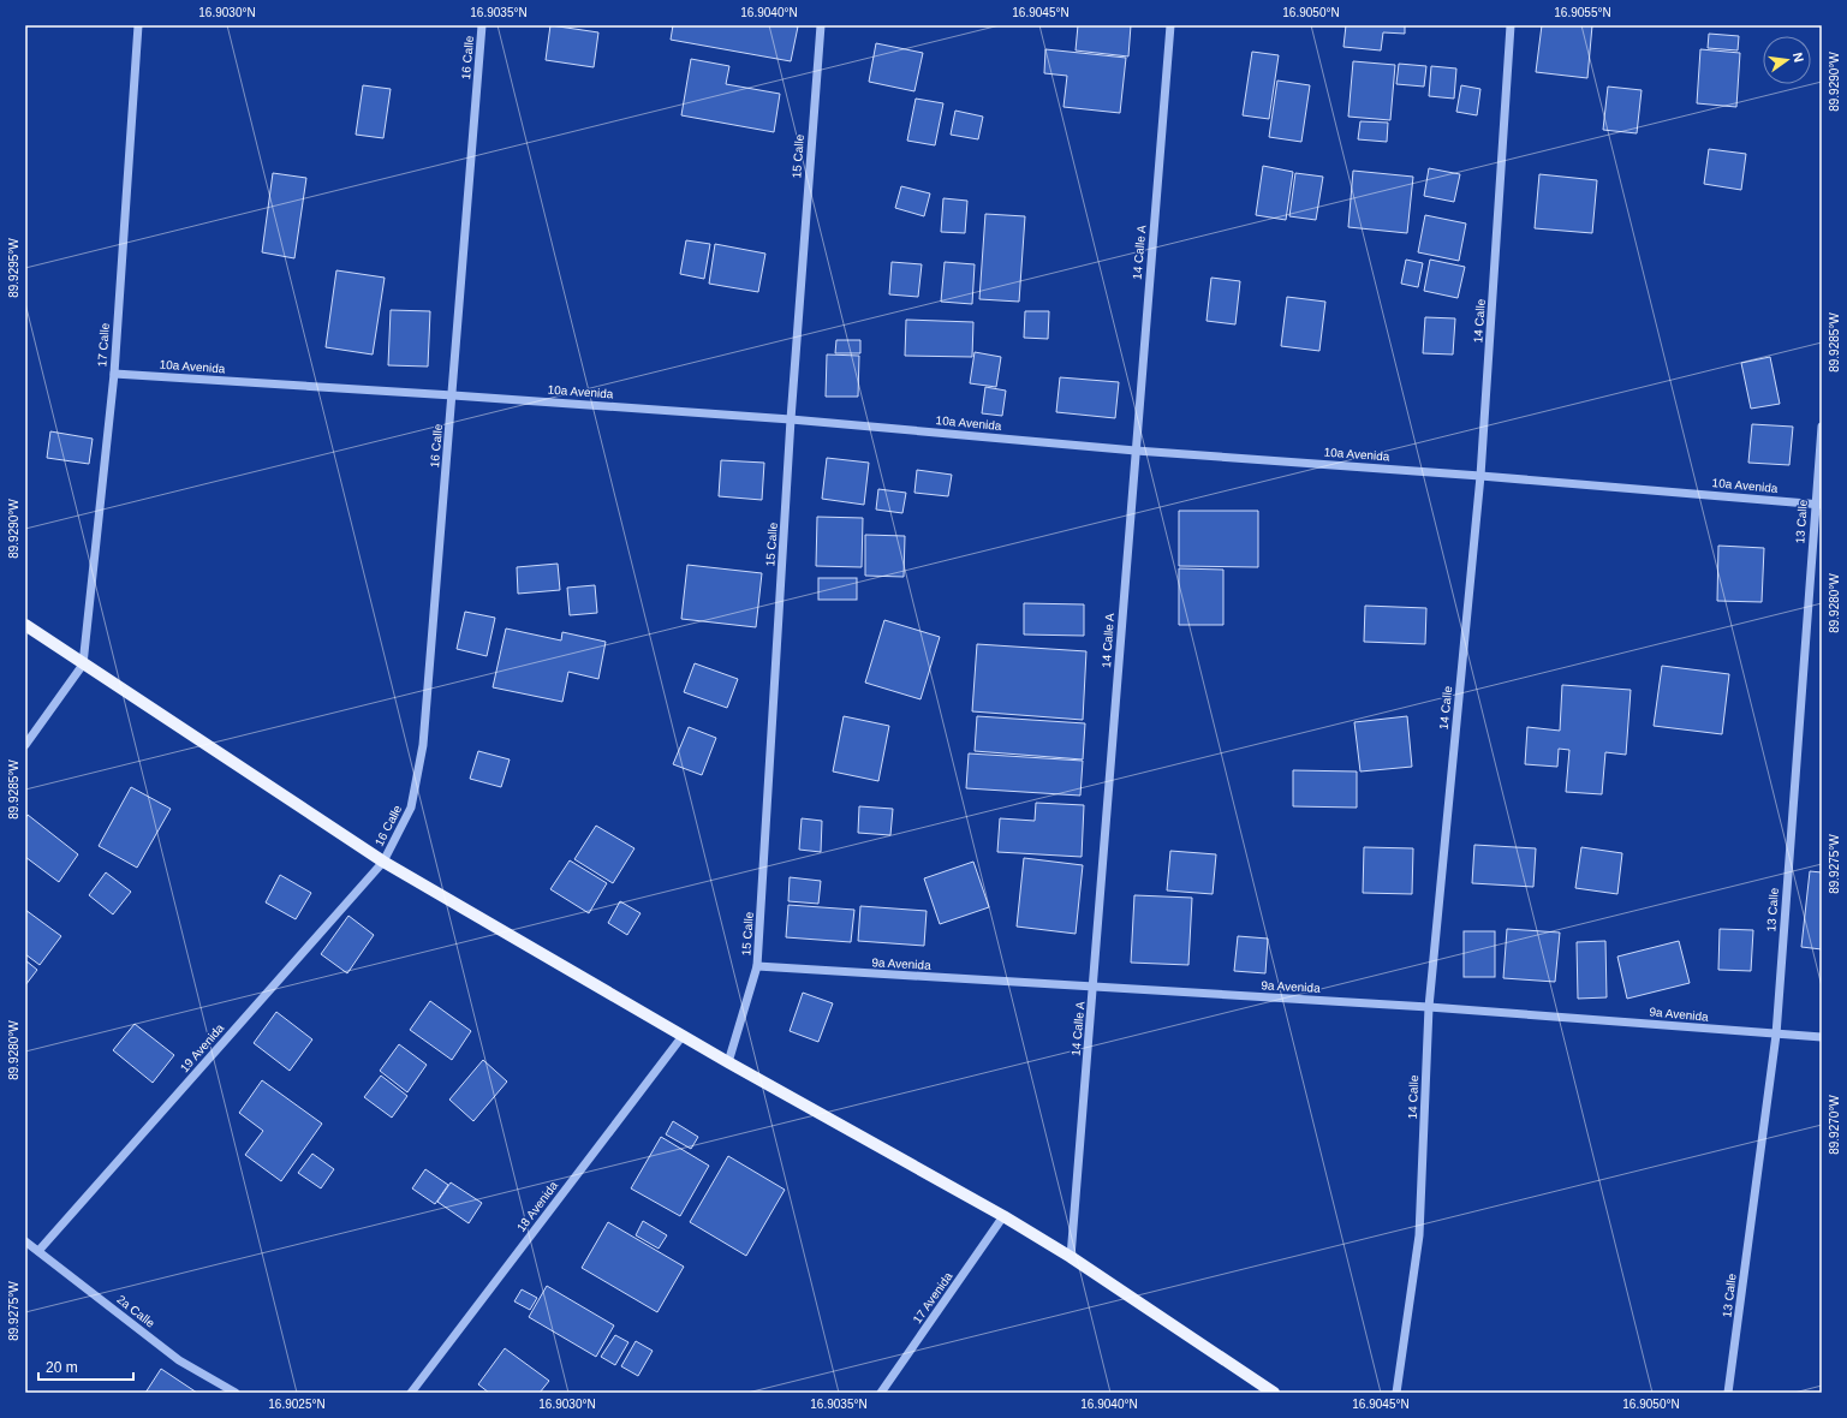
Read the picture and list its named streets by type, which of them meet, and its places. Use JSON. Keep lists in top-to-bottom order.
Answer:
{
  "streets": {
    "street": [
      "16 Calle",
      "15 Calle",
      "14 Calle A",
      "14 Calle",
      "17 Calle",
      "10a Avenida",
      "13 Calle",
      "9a Avenida",
      "19 Avenida",
      "18 Avenida",
      "17 Avenida",
      "2a Calle"
    ]
  },
  "crossings": [
    ["16 Calle", "10a Avenida"],
    ["16 Calle", "19 Avenida"],
    ["15 Calle", "10a Avenida"],
    ["15 Calle", "9a Avenida"],
    ["14 Calle A", "10a Avenida"],
    ["14 Calle A", "9a Avenida"],
    ["14 Calle", "10a Avenida"],
    ["14 Calle", "9a Avenida"],
    ["17 Calle", "10a Avenida"],
    ["10a Avenida", "13 Calle"],
    ["13 Calle", "9a Avenida"],
    ["19 Avenida", "2a Calle"]
  ],
  "scale_bar": "20 m",
  "north": "right",
  "coordinates": [
    "16.9030°N",
    "16.9035°N",
    "16.9040°N",
    "16.9045°N",
    "16.9050°N",
    "16.9055°N",
    "89.9290°W",
    "89.9295°W",
    "89.9285°W",
    "89.9280°W",
    "89.9275°W",
    "89.9270°W",
    "16.9025°N"
  ]
}
